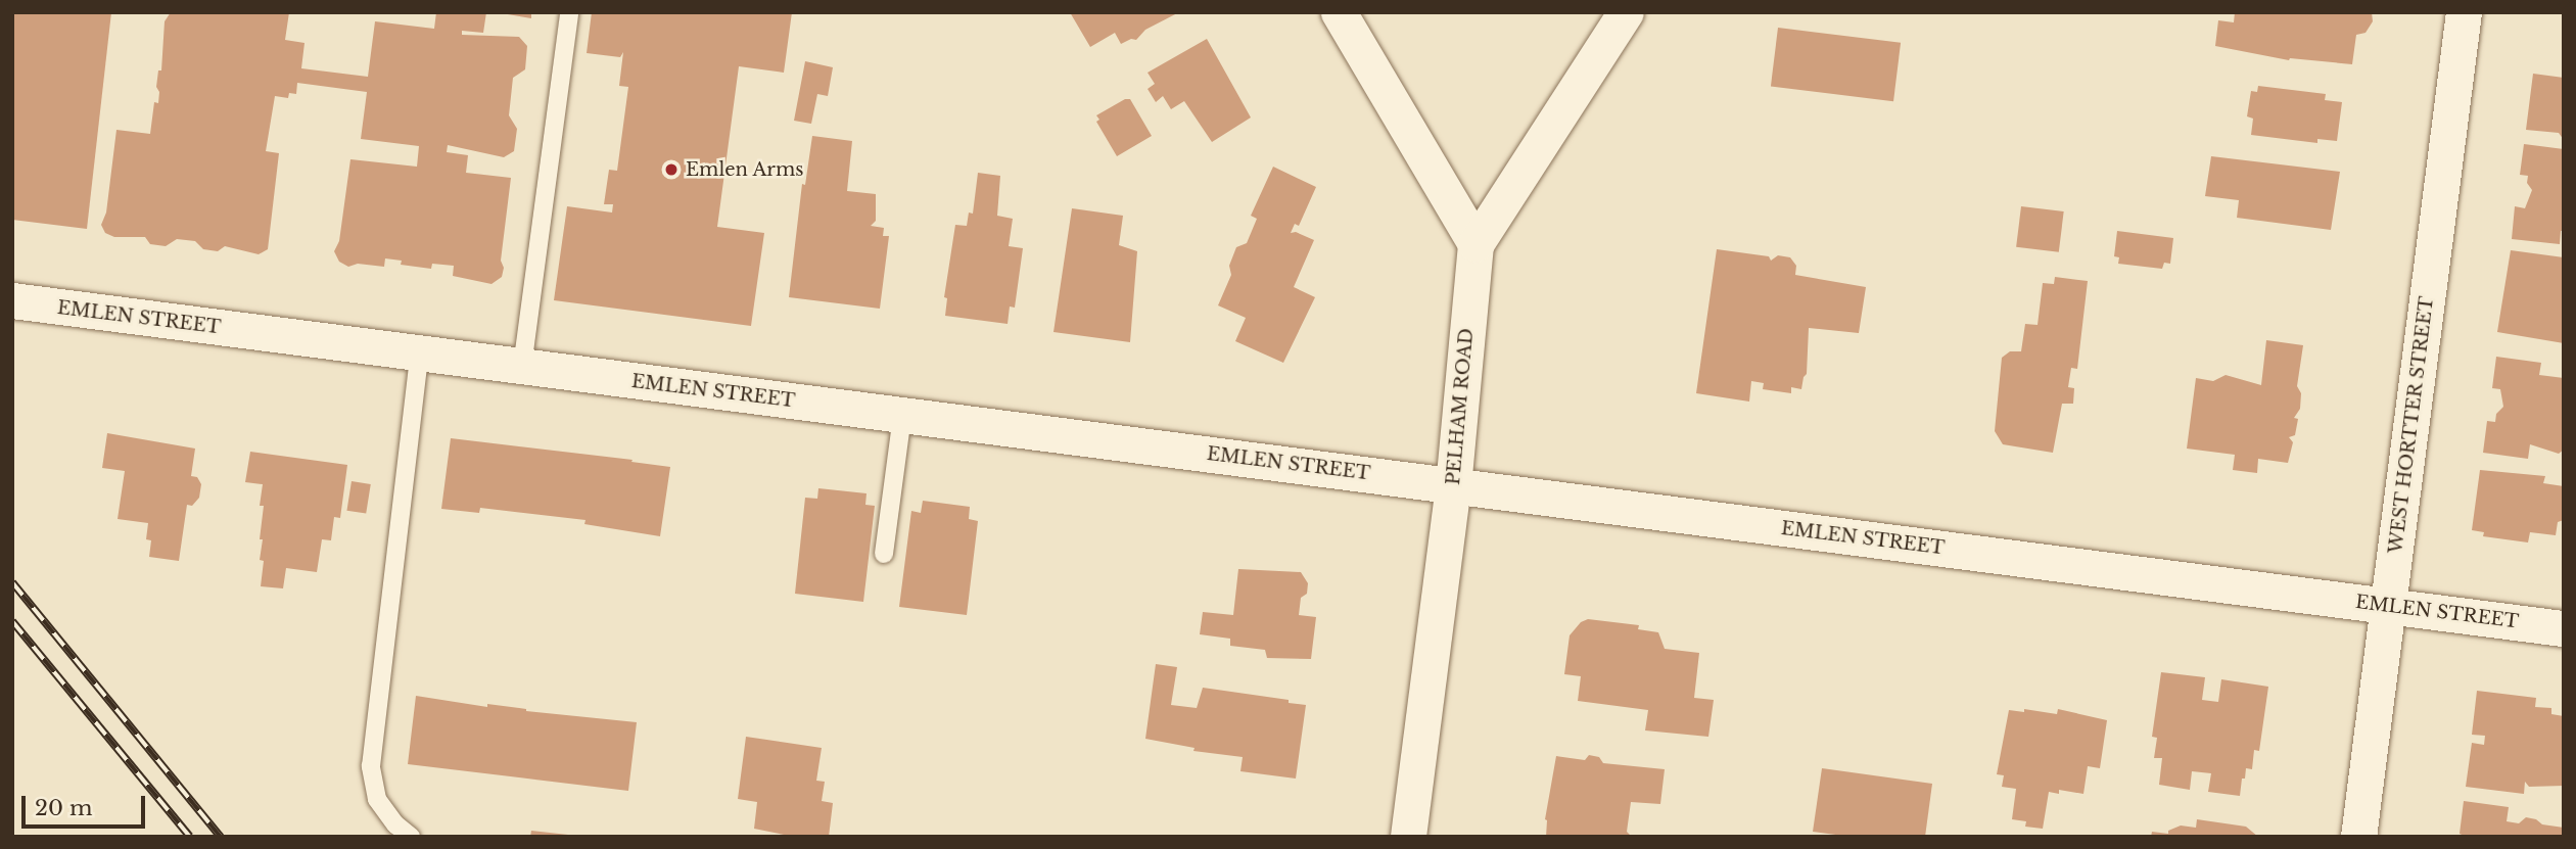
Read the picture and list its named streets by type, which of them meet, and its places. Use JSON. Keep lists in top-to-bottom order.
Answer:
{
  "streets": {
    "street": ["EMLEN STREET", "PELHAM ROAD", "WEST HORTTER STREET"]
  },
  "crossings": [
    ["EMLEN STREET", "PELHAM ROAD"],
    ["EMLEN STREET", "WEST HORTTER STREET"]
  ],
  "places": ["Emlen Arms"],
  "scale_bar": "20 m"
}
